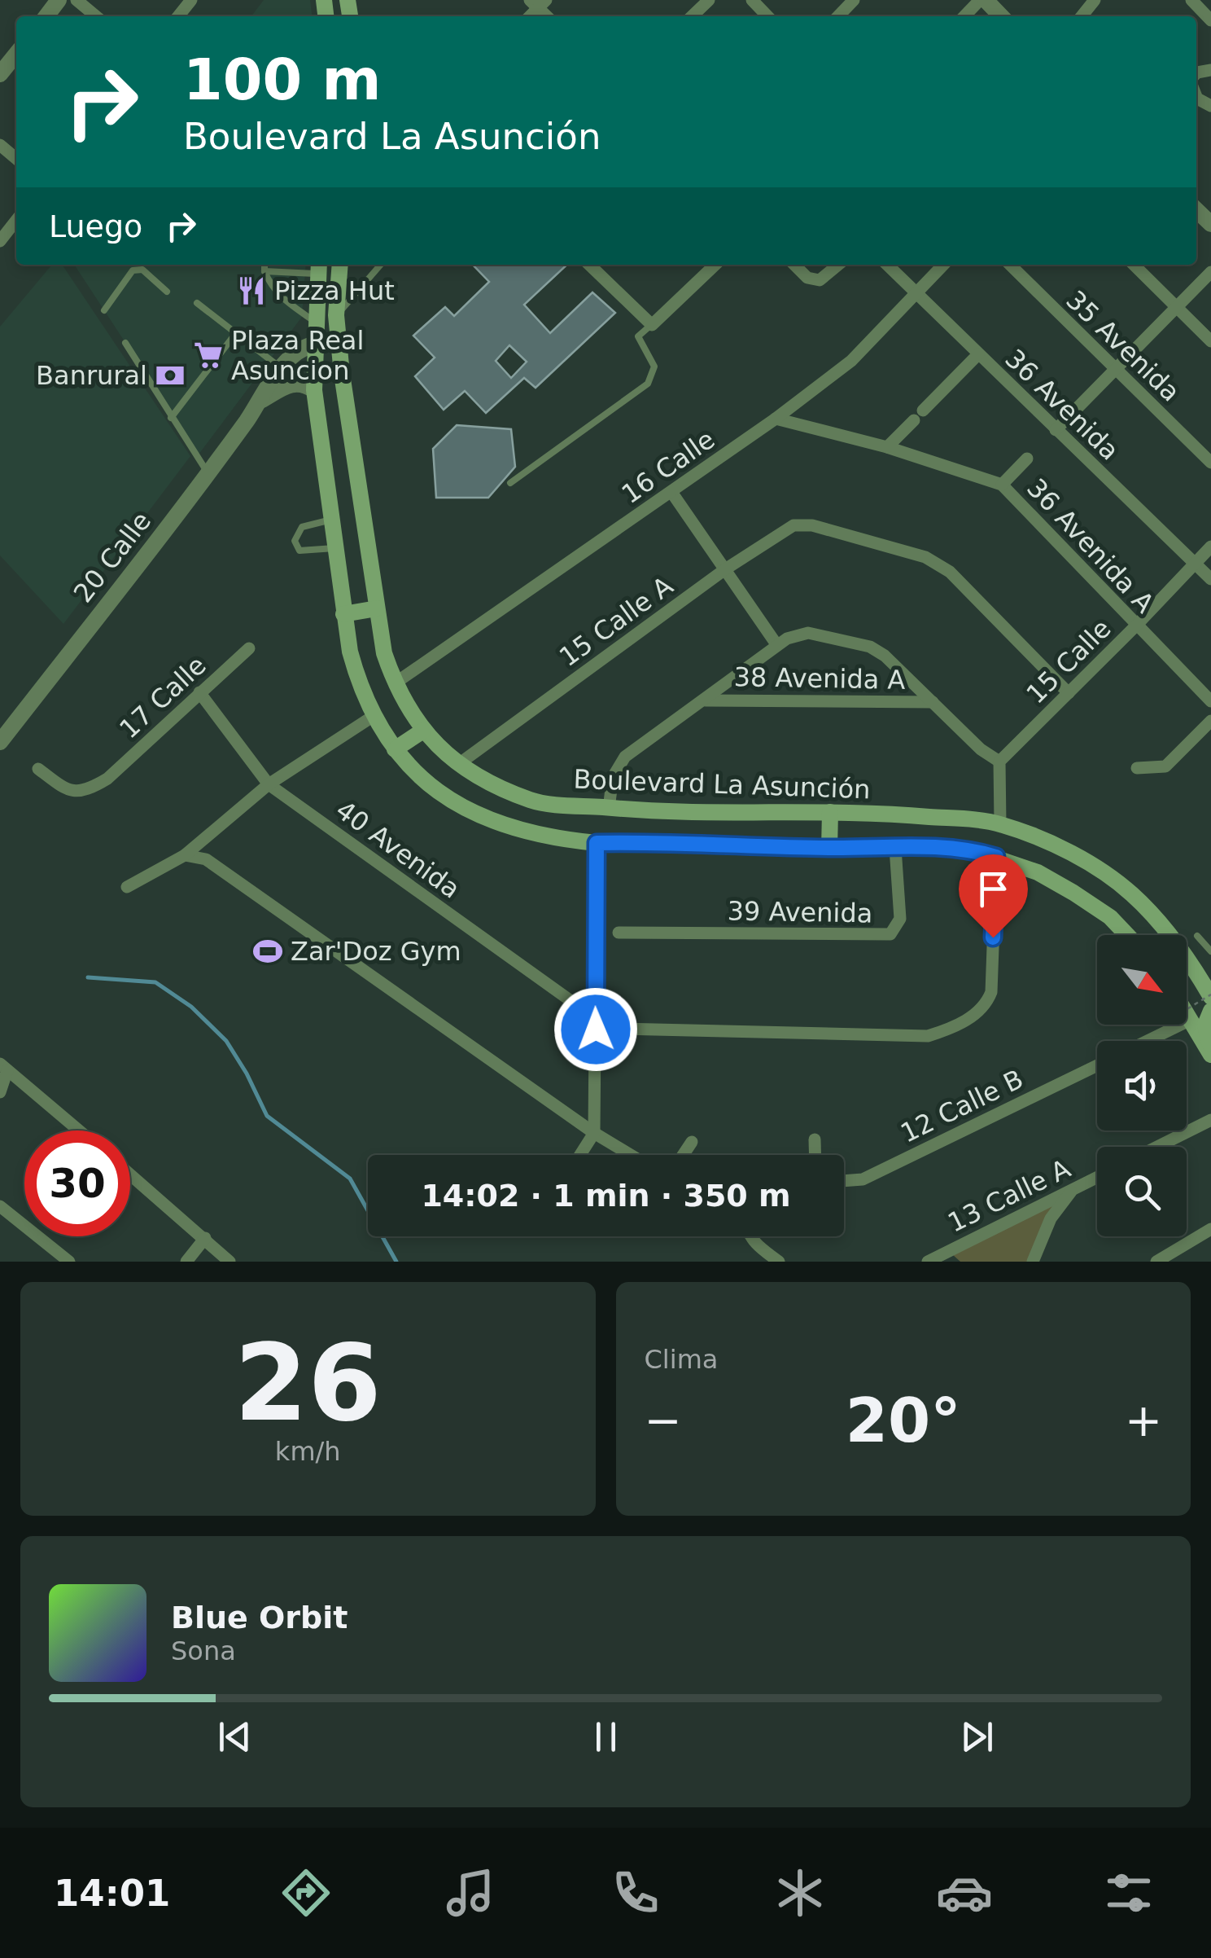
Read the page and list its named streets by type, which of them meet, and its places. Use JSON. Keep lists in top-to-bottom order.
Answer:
{
  "streets": {
    "main road": ["Boulevard La Asunción"],
    "street": [
      "35 Avenida",
      "36 Avenida",
      "16 Calle",
      "36 Avenida A",
      "20 Calle",
      "15 Calle A",
      "15 Calle",
      "38 Avenida A",
      "17 Calle",
      "40 Avenida",
      "39 Avenida",
      "12 Calle B",
      "13 Calle A"
    ]
  },
  "crossings": [
    ["36 Avenida", "16 Calle"],
    ["36 Avenida", "15 Calle"],
    ["16 Calle", "36 Avenida A"],
    ["16 Calle", "Boulevard La Asunción"],
    ["36 Avenida A", "15 Calle"],
    ["15 Calle A", "15 Calle"],
    ["15 Calle A", "Boulevard La Asunción"],
    ["17 Calle", "40 Avenida"]
  ],
  "places": {
    "restaurant": ["Pizza Hut"],
    "supermarket": ["Plaza Real Asuncion"],
    "bank": ["Banrural"],
    "sports": ["Zar'Doz Gym"]
  },
  "north": "bottom right",
  "page": {
    "turn": ["100 m", "Boulevard La Asunción"],
    "then": "Luego",
    "limit": "30",
    "trip": "14:02 · 1 min · 350 m",
    "tile": [
      ["26", "km/h"],
      "Clima"
    ],
    "heat": ["−", "20°", "+"],
    "song": ["Blue Orbit", "Sona"],
    "tabs": "14:01"
  }
}
